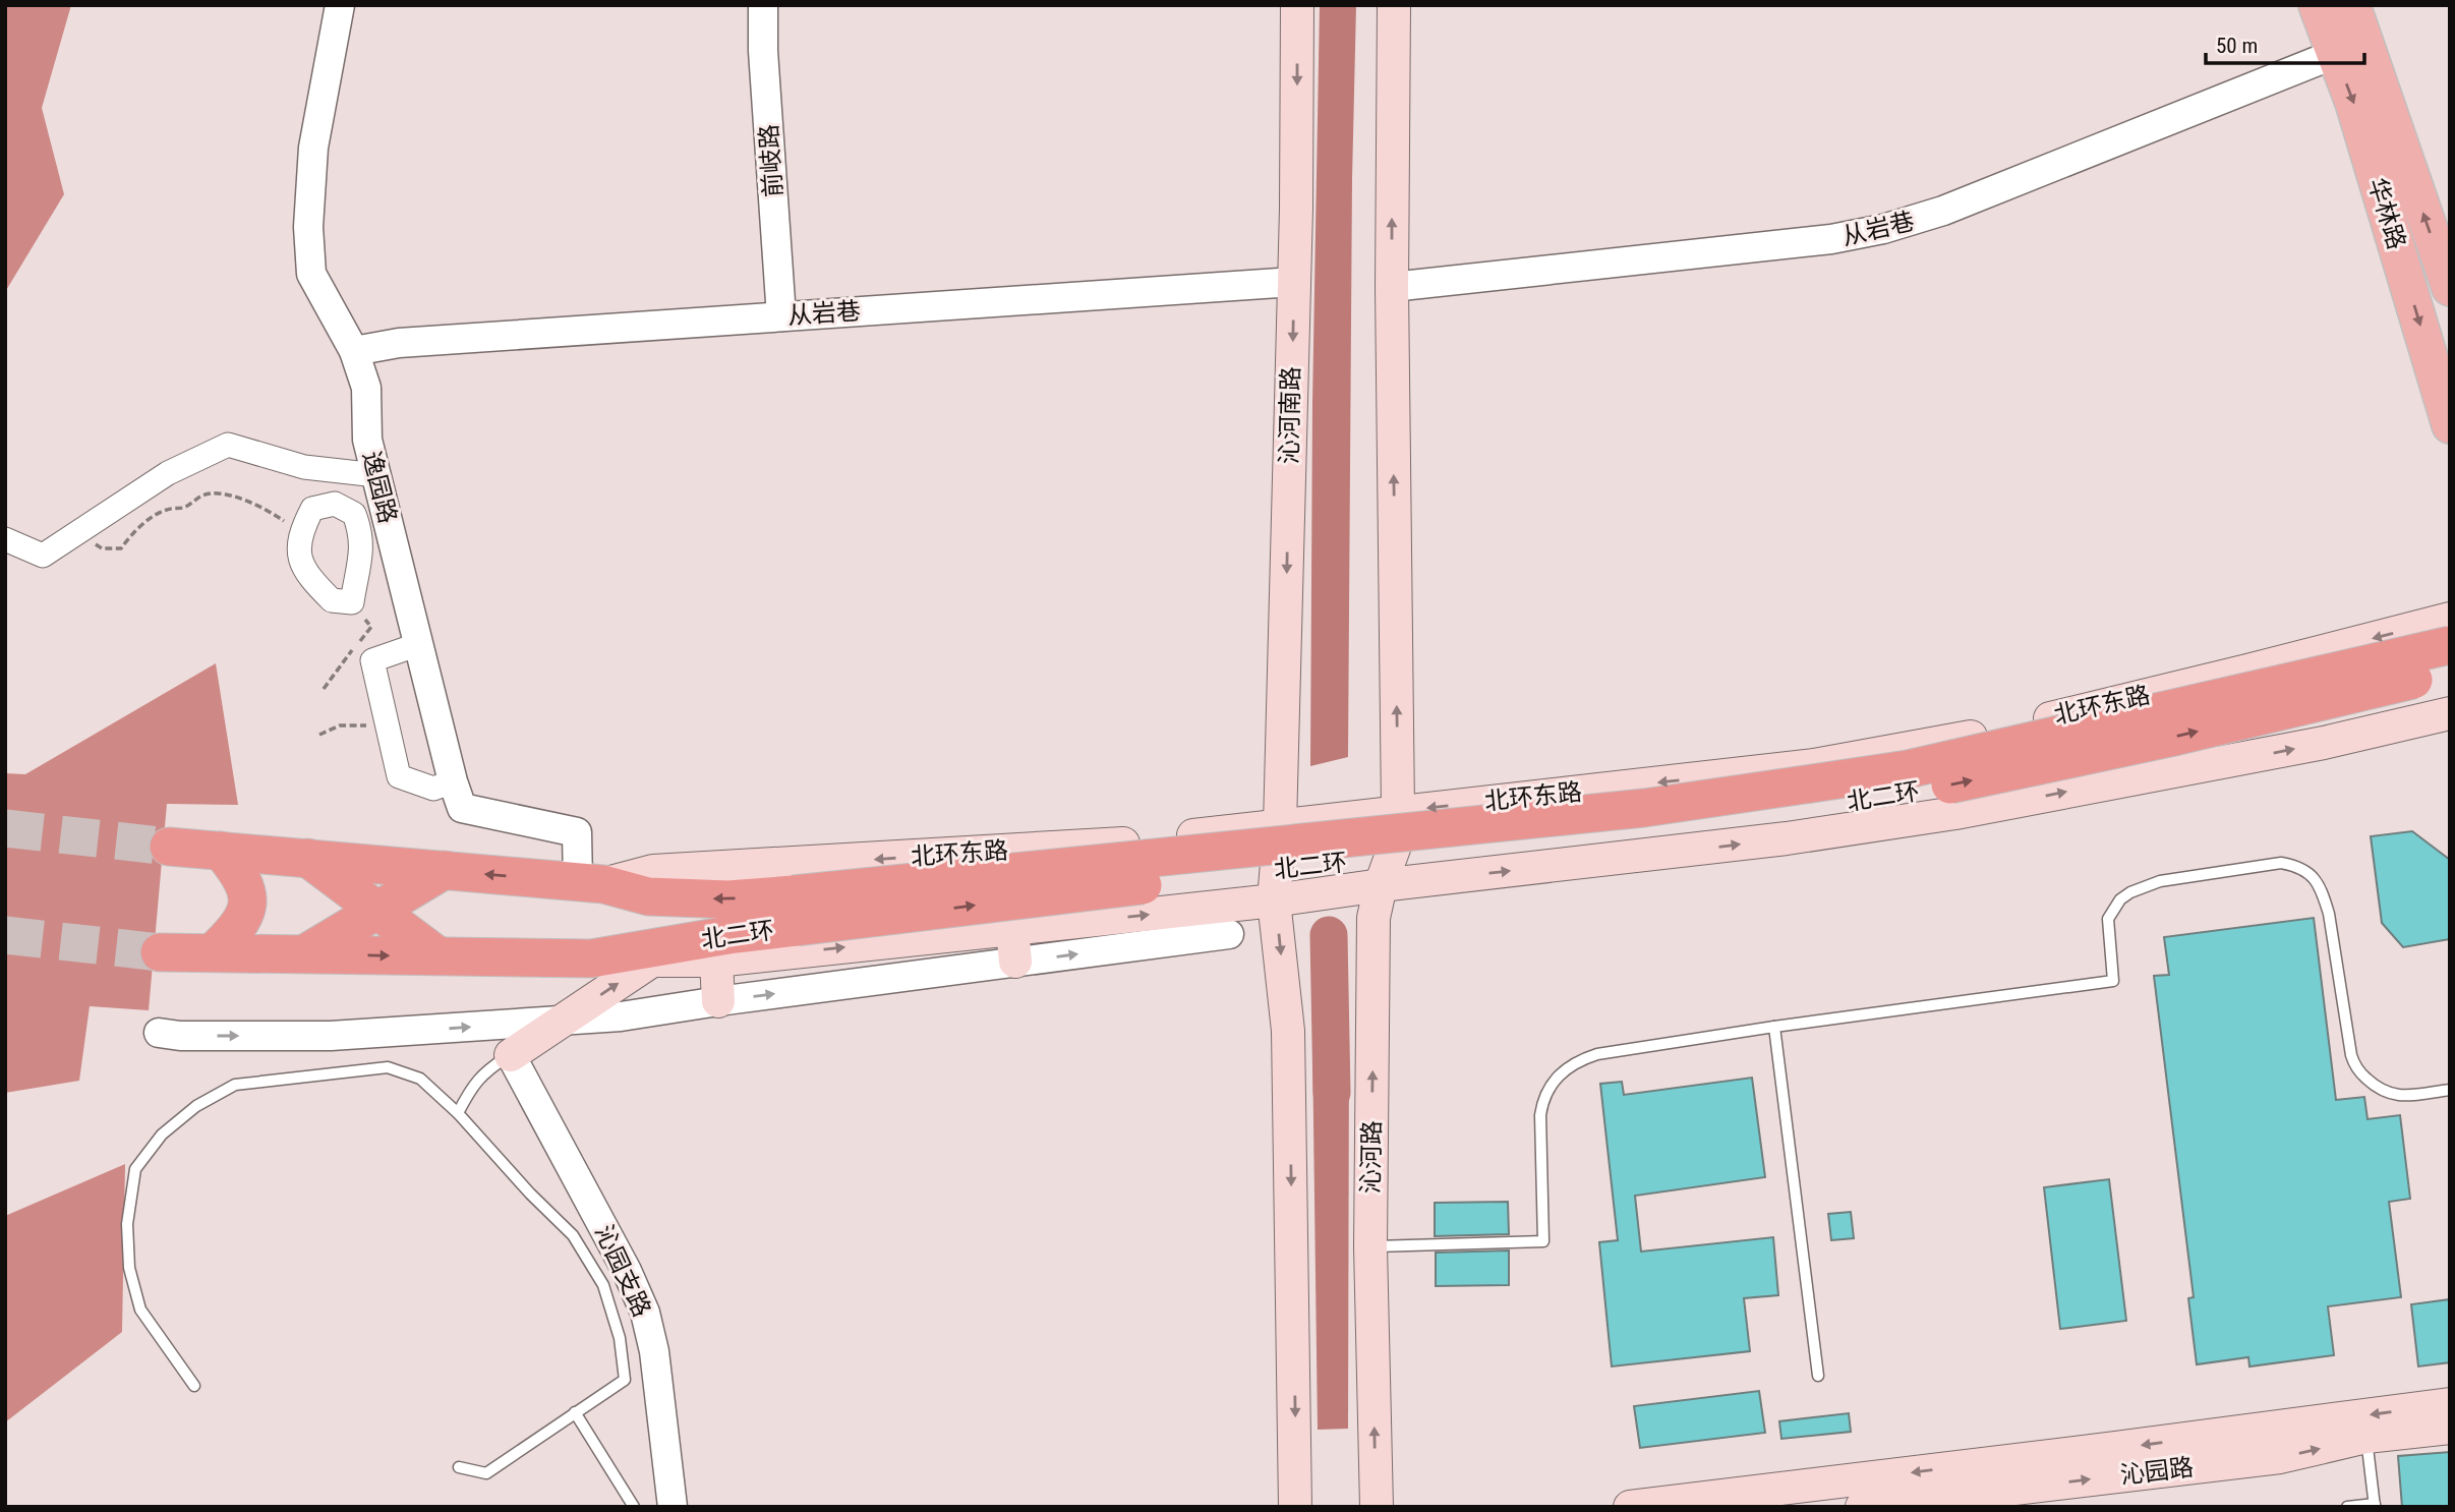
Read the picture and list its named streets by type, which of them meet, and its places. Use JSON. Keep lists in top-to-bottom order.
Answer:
{
  "streets": {
    "highway": ["北二环"],
    "main road": [
      "华林路",
      "沁河南路",
      "北环东路",
      "沁河路",
      "沁园路"
    ],
    "street": [
      "前岐路",
      "从岩巷",
      "逸园路",
      "沁园支路"
    ]
  },
  "crossings": [
    ["前岐路", "从岩巷"],
    ["华林路", "从岩巷"],
    ["从岩巷", "沁河南路"],
    ["从岩巷", "逸园路"],
    ["沁河南路", "北环东路"],
    ["逸园路", "北环东路"],
    ["逸园路", "北二环"],
    ["北环东路", "北二环"],
    ["北环东路", "沁河路"]
  ],
  "scale_bar": "50 m"
}
